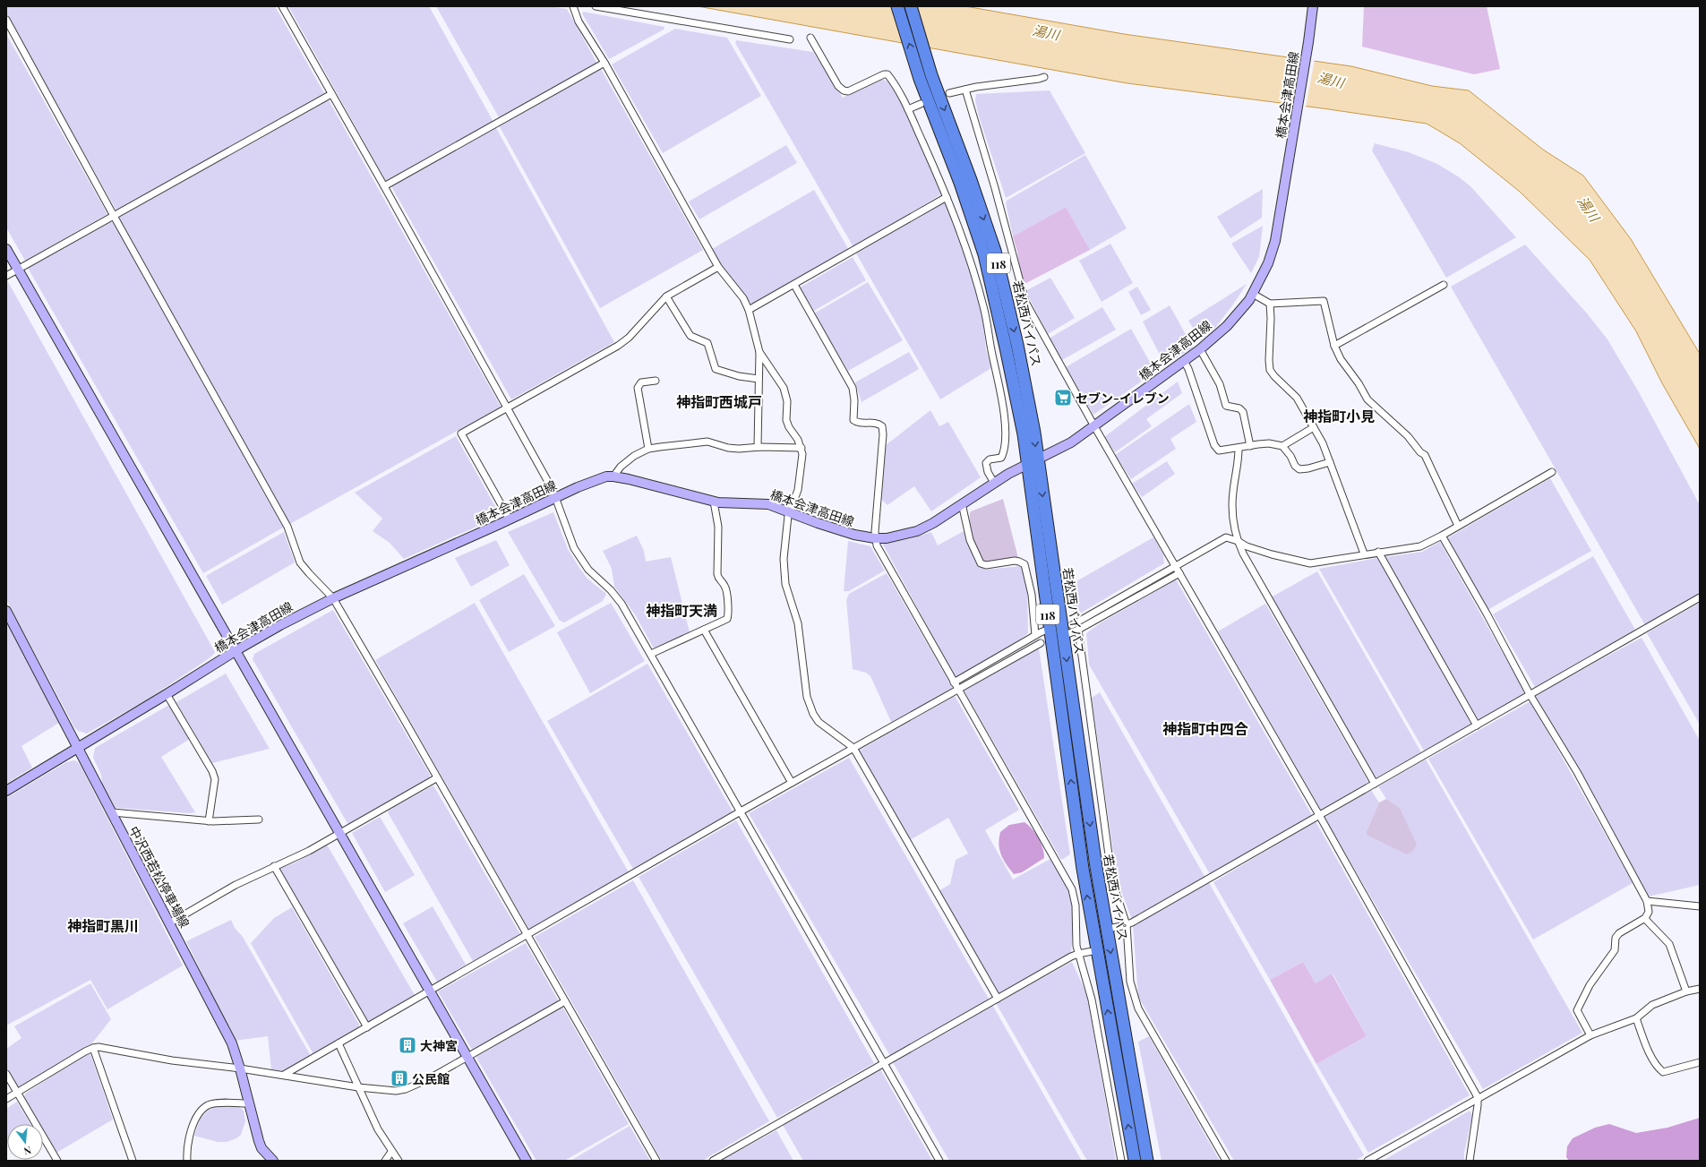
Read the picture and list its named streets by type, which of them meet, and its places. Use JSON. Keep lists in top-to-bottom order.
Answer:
{
  "streets": {
    "highway": ["118", "若松西バイパス"],
    "main road": ["橋本会津高田線", "中沢西若松停車場線"]
  },
  "crossings": [
    ["橋本会津高田線", "若松西バイパス"],
    ["橋本会津高田線", "中沢西若松停車場線"],
    ["118", "若松西バイパス"]
  ],
  "districts": [
    "神指町西城戸",
    "神指町小見",
    "神指町天満",
    "神指町中四合",
    "神指町黒川"
  ],
  "water": ["湯川"],
  "places": {
    "supermarket": ["セブン-イレブン"],
    "building": ["大神宮", "公民館"]
  },
  "north": "bottom"
}
